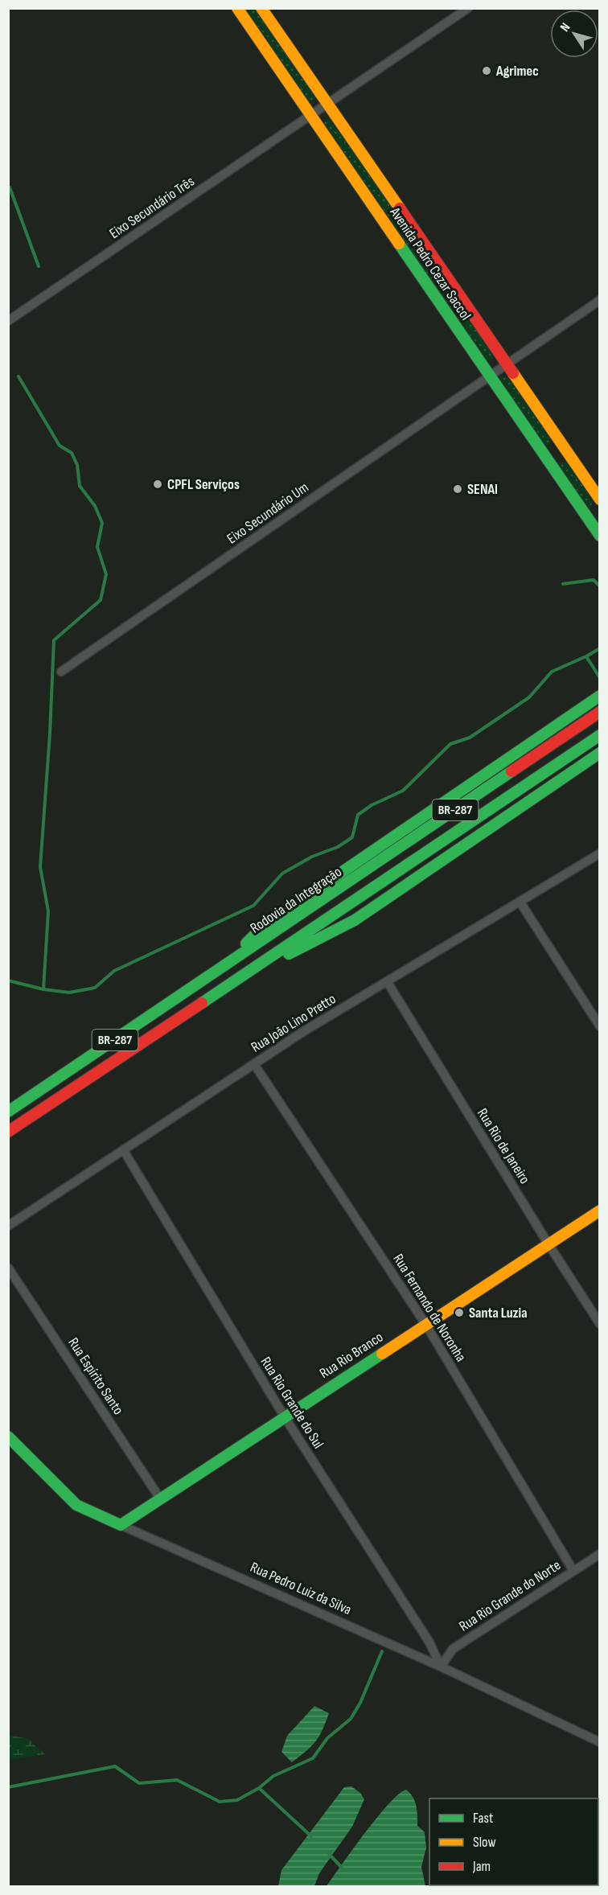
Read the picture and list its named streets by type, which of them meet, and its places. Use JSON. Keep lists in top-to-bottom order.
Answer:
{
  "streets": {
    "main road": [
      "Avenida Pedro Cezar Saccol",
      "BR-287",
      "Rodovia da Integração",
      "Rua Rio Branco",
      "Rua Pedro Luiz da Silva"
    ],
    "street": [
      "Eixo Secundário Três",
      "Eixo Secundário Um",
      "Rua João Lino Pretto",
      "Rua Rio de Janeiro",
      "Rua Fernando de Noronha",
      "Rua Espírito Santo",
      "Rua Rio Grande do Sul",
      "Rua Rio Grande do Norte"
    ]
  },
  "crossings": [
    ["Eixo Secundário Três", "Avenida Pedro Cezar Saccol"],
    ["Avenida Pedro Cezar Saccol", "Eixo Secundário Um"],
    ["BR-287", "Rodovia da Integração"],
    ["Rua João Lino Pretto", "Rua Rio de Janeiro"],
    ["Rua João Lino Pretto", "Rua Fernando de Noronha"],
    ["Rua João Lino Pretto", "Rua Rio Grande do Sul"],
    ["Rua Rio de Janeiro", "Rua Rio Branco"],
    ["Rua Fernando de Noronha", "Rua Rio Branco"],
    ["Rua Fernando de Noronha", "Rua Rio Grande do Norte"],
    ["Rua Rio Branco", "Rua Espírito Santo"],
    ["Rua Rio Branco", "Rua Rio Grande do Sul"],
    ["Rua Rio Branco", "Rua Pedro Luiz da Silva"],
    ["Rua Rio Grande do Sul", "Rua Pedro Luiz da Silva"],
    ["Rua Rio Grande do Sul", "Rua Rio Grande do Norte"],
    ["Rua Pedro Luiz da Silva", "Rua Rio Grande do Norte"]
  ],
  "places": [
    "Agrimec",
    "CPFL Serviços",
    "SENAI",
    "Santa Luzia"
  ],
  "legend": ["Fast", "Slow", "Jam"],
  "north": "top left"
}
